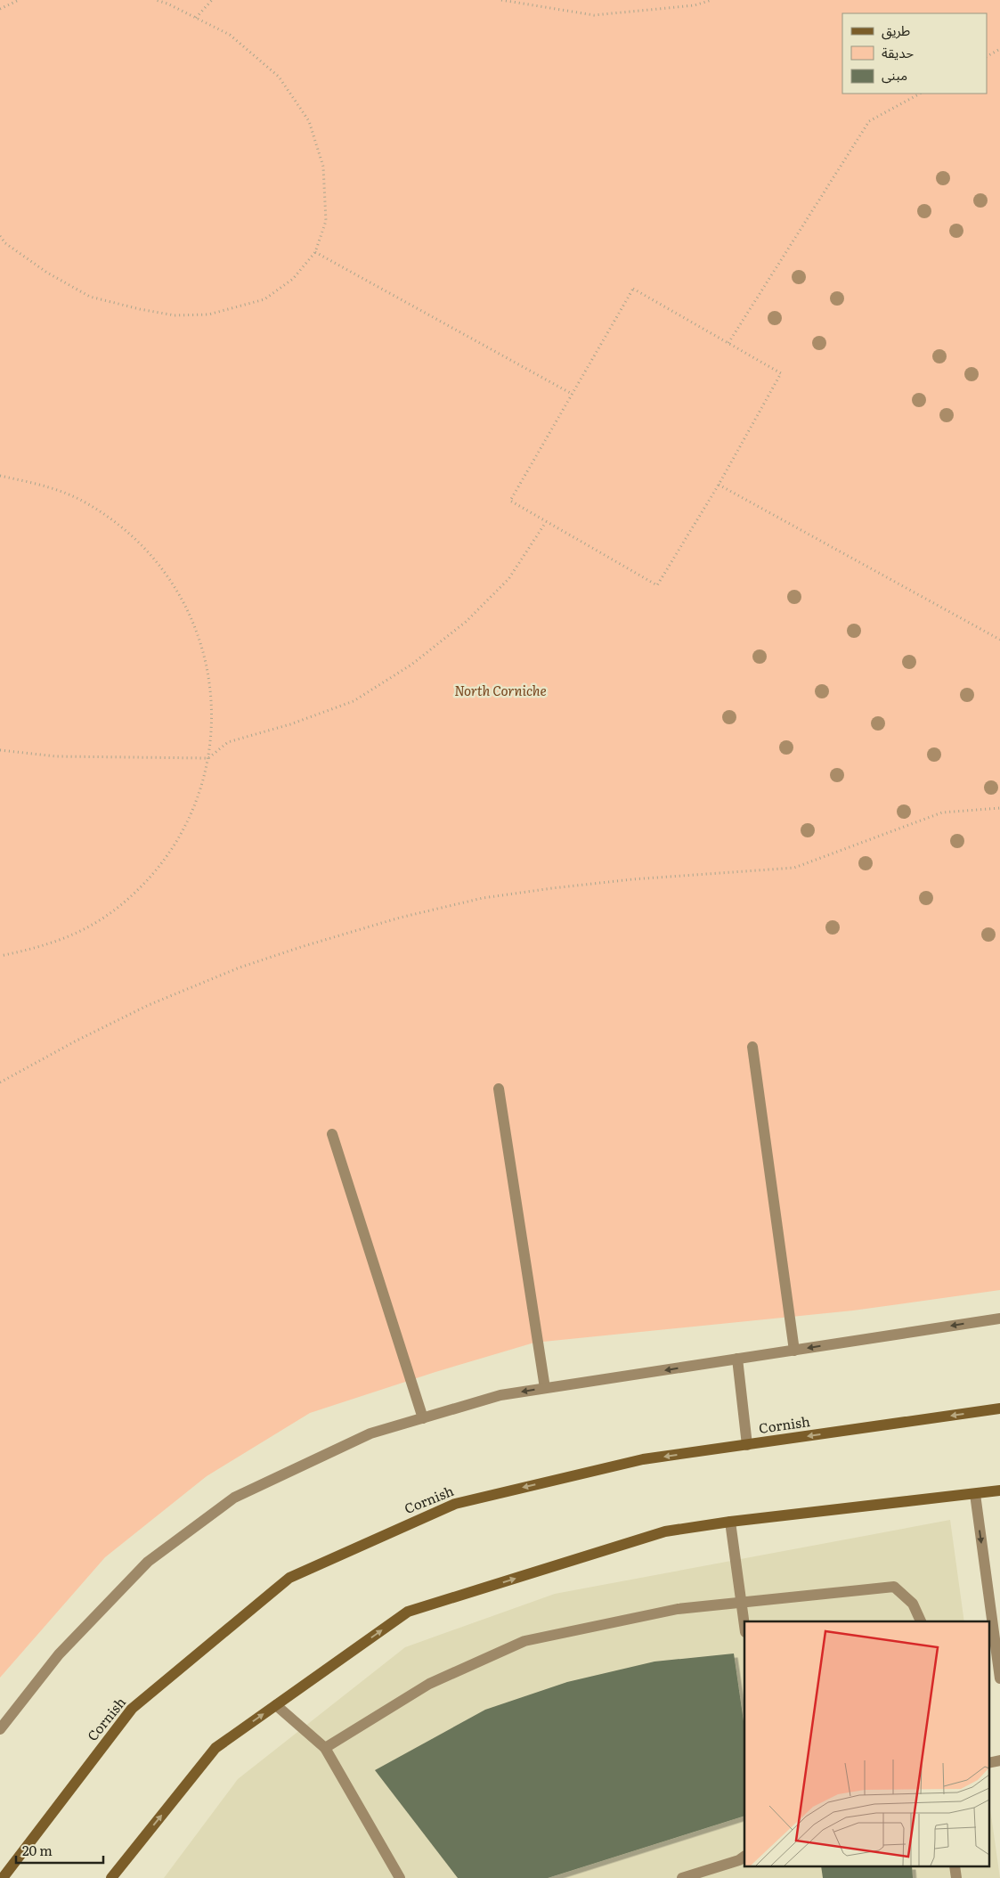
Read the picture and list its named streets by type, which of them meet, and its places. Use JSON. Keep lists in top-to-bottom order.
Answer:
{
  "streets": {
    "main road": ["Cornish"]
  },
  "parks": ["North Corniche"],
  "legend": ["طريق", "حديقة", "مبنى"],
  "scale_bar": "20 m"
}
